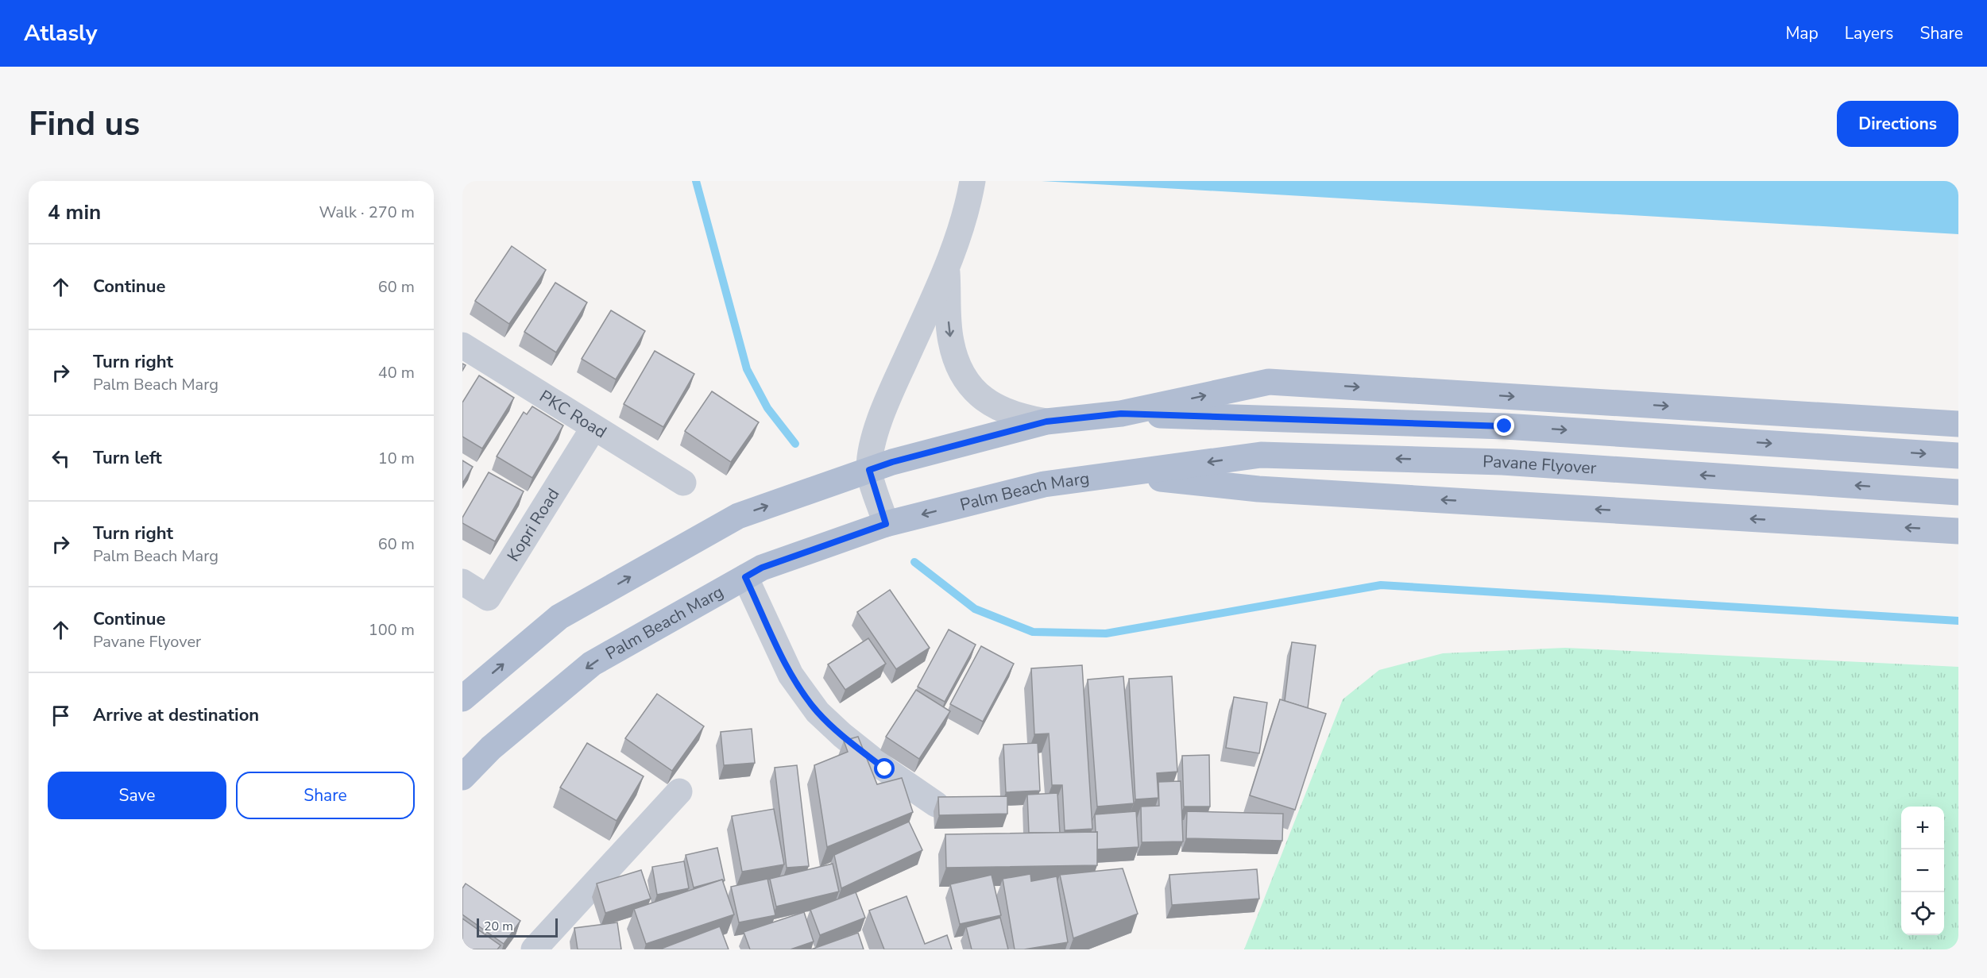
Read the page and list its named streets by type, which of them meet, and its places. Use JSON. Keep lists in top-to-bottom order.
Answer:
{
  "streets": {
    "main road": ["Pavane Flyover", "Palm Beach Marg"],
    "street": ["PKC Road", "Kopri Road"]
  },
  "crossings": [
    ["PKC Road", "Kopri Road"],
    ["Pavane Flyover", "Palm Beach Marg"]
  ],
  "scale_bar": "20 m",
  "page": {
    "header": "Atlasly",
    "nav": ["Map", "Layers", "Share"],
    "buttons": [
      "Directions",
      ["Save", "Share"]
    ],
    "title": "Find us",
    "heading": ["4 min", "Walk · 270 m"],
    "list": [
      ["Continue", "60 m"],
      ["Turn right", "Palm Beach Marg", "40 m"],
      ["Turn left", "10 m"],
      ["Turn right", "Palm Beach Marg", "60 m"],
      ["Continue", "Pavane Flyover", "100 m"],
      "Arrive at destination"
    ],
    "map_buttons": ["+", "−"],
    "scale": "20 m"
  }
}
